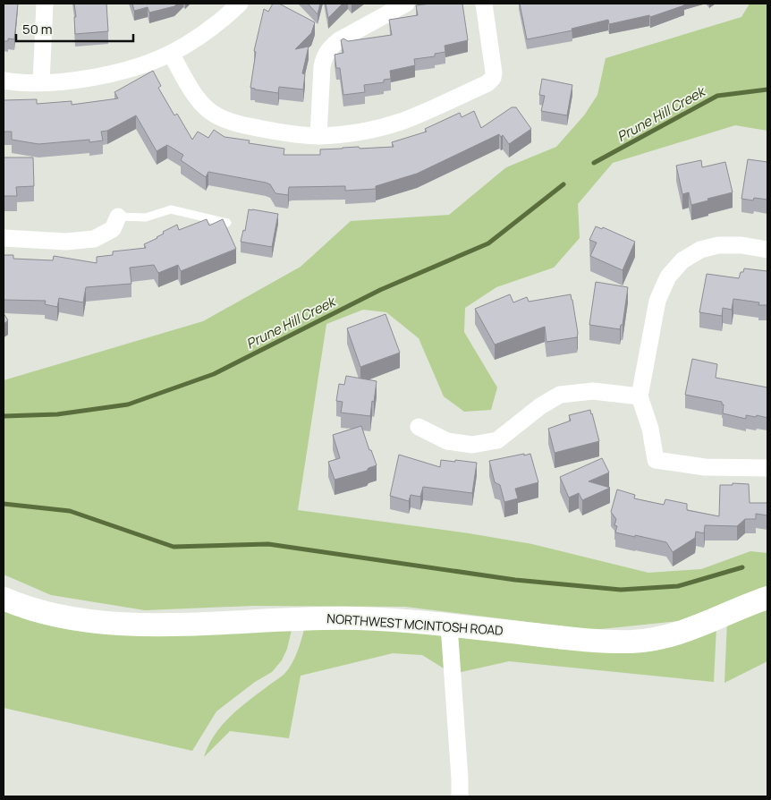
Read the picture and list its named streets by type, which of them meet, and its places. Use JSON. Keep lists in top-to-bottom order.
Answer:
{
  "streets": {
    "street": ["NORTHWEST MCINTOSH ROAD"]
  },
  "water": ["Prune Hill Creek"],
  "scale_bar": "50 m"
}
